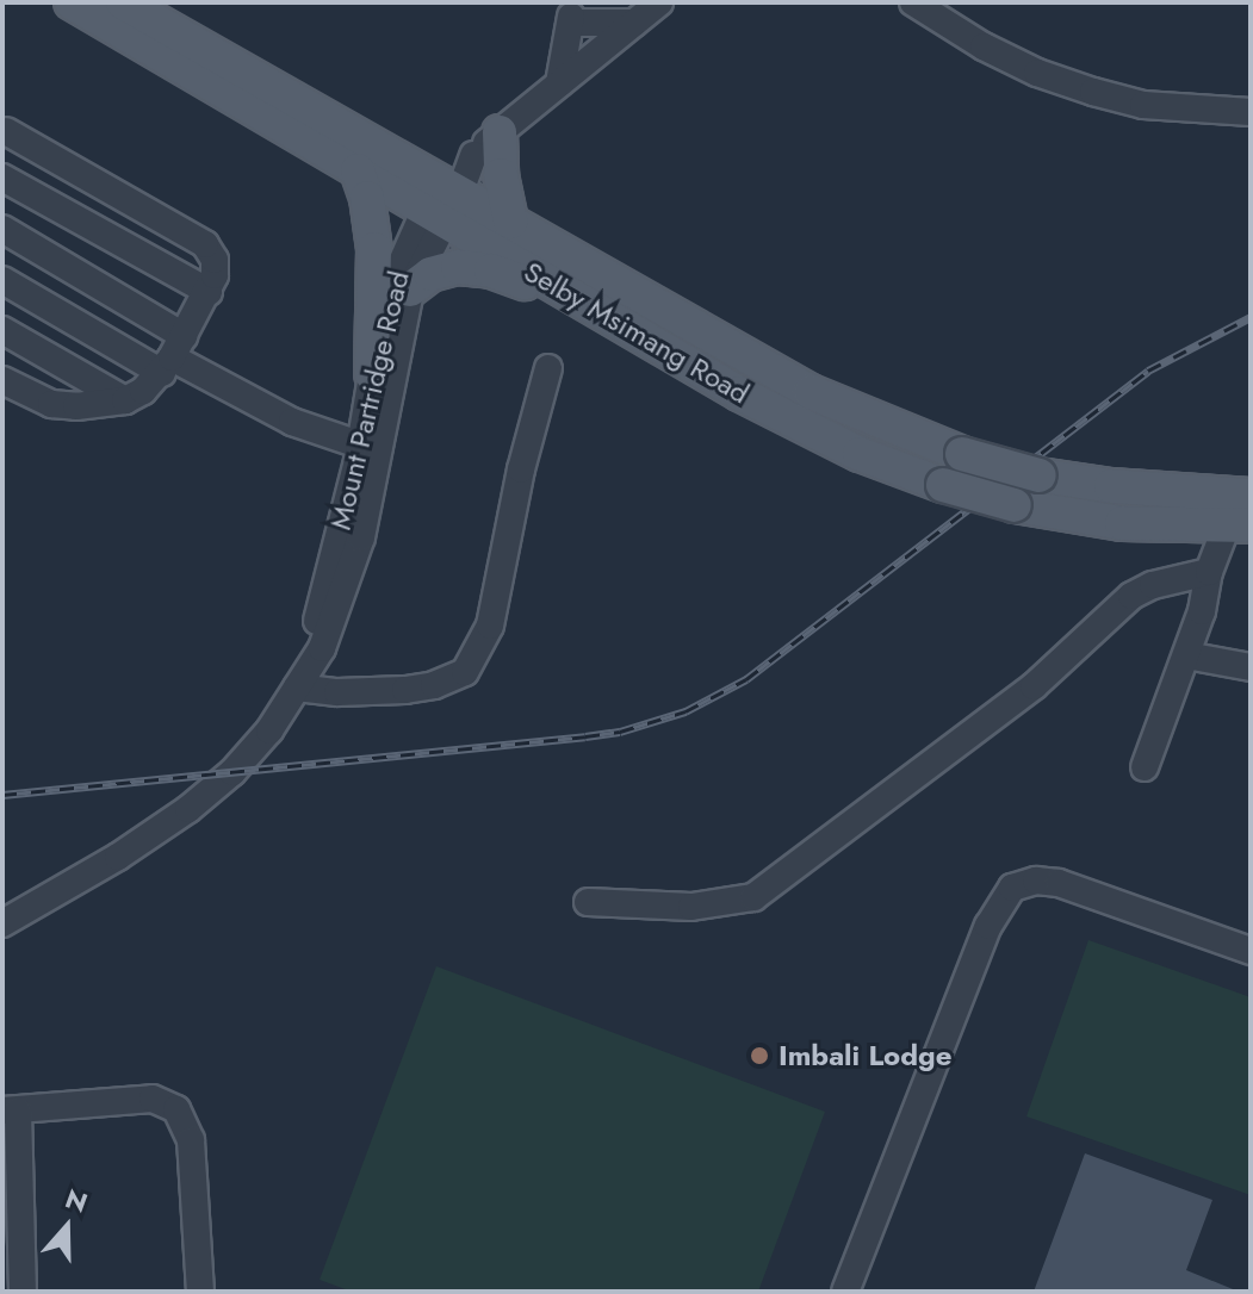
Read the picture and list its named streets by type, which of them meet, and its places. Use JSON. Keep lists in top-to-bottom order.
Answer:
{
  "streets": {
    "main road": ["Selby Msimang Road"],
    "street": ["Mount Partridge Road"]
  },
  "crossings": [
    ["Selby Msimang Road", "Mount Partridge Road"]
  ],
  "places": ["Imbali Lodge"],
  "north": "top"
}
